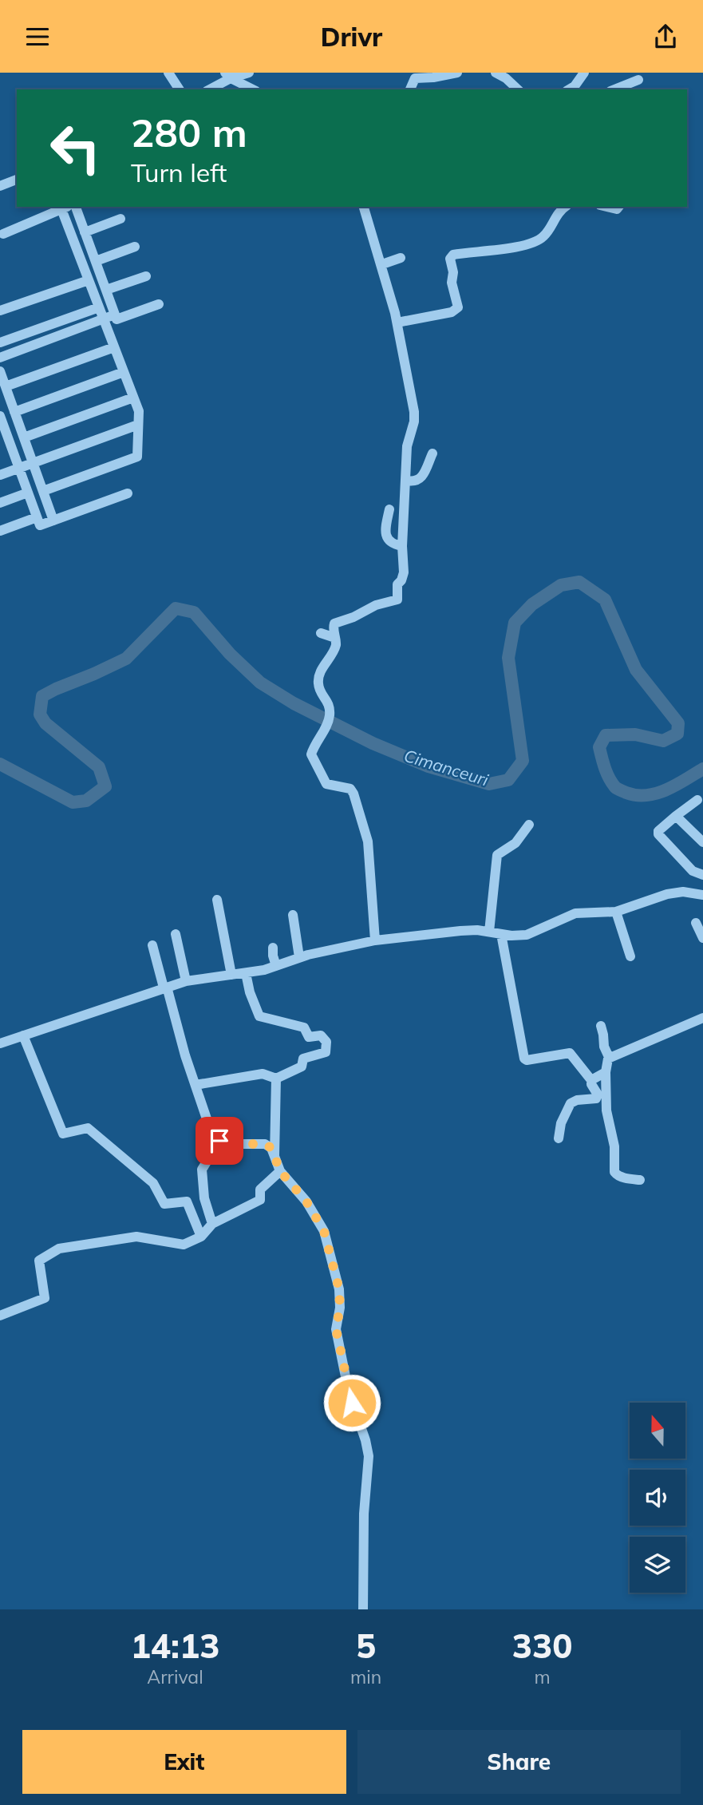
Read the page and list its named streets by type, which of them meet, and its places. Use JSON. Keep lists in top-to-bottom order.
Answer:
{
  "water": ["Cimanceuri"],
  "north": "top",
  "page": {
    "header": "Drivr",
    "turn": ["280 m", "Turn left"],
    "eta": [
      "14:13",
      "Arrival",
      "5",
      "min",
      "330",
      "m"
    ],
    "buttons": ["Exit", "Share"]
  }
}
